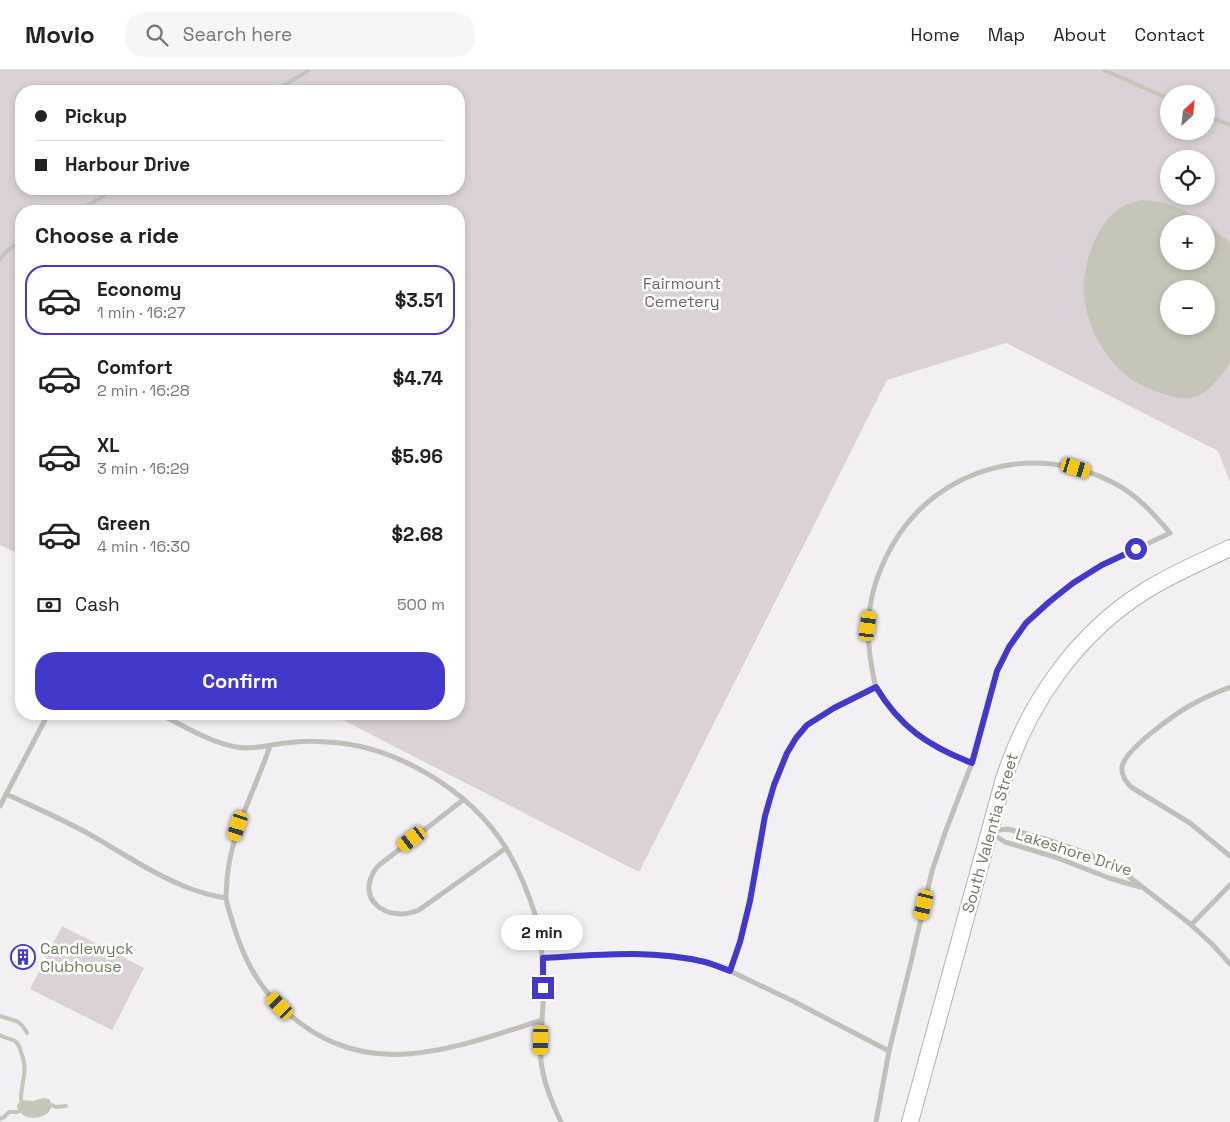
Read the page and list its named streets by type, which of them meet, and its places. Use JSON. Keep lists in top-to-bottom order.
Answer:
{
  "streets": {
    "street": ["South Valentia Street", "Lakeshore Drive"]
  },
  "crossings": [
    ["South Valentia Street", "Lakeshore Drive"]
  ],
  "parks": ["Fairmount Cemetery"],
  "places": {
    "building": ["Candlewyck Clubhouse"]
  },
  "north": "top right",
  "page": {
    "header": "Movio",
    "search": "Search here",
    "nav": [
      "Home",
      "Map",
      "About",
      "Contact"
    ],
    "map_buttons": ["+", "−"],
    "banner": ["Pickup", "Harbour Drive"],
    "heading": "Choose a ride",
    "list": [
      {
        "name": "Economy",
        "note": "1 min · 16:27",
        "value": "$3.51"
      },
      {
        "name": "Comfort",
        "note": "2 min · 16:28",
        "value": "$4.74"
      },
      {
        "name": "XL",
        "note": "3 min · 16:29",
        "value": "$5.96"
      },
      {
        "name": "Green",
        "note": "4 min · 16:30",
        "value": "$2.68"
      }
    ],
    "pay": ["Cash", "500 m"],
    "buttons": "Confirm",
    "bubble": "2 min"
  }
}
